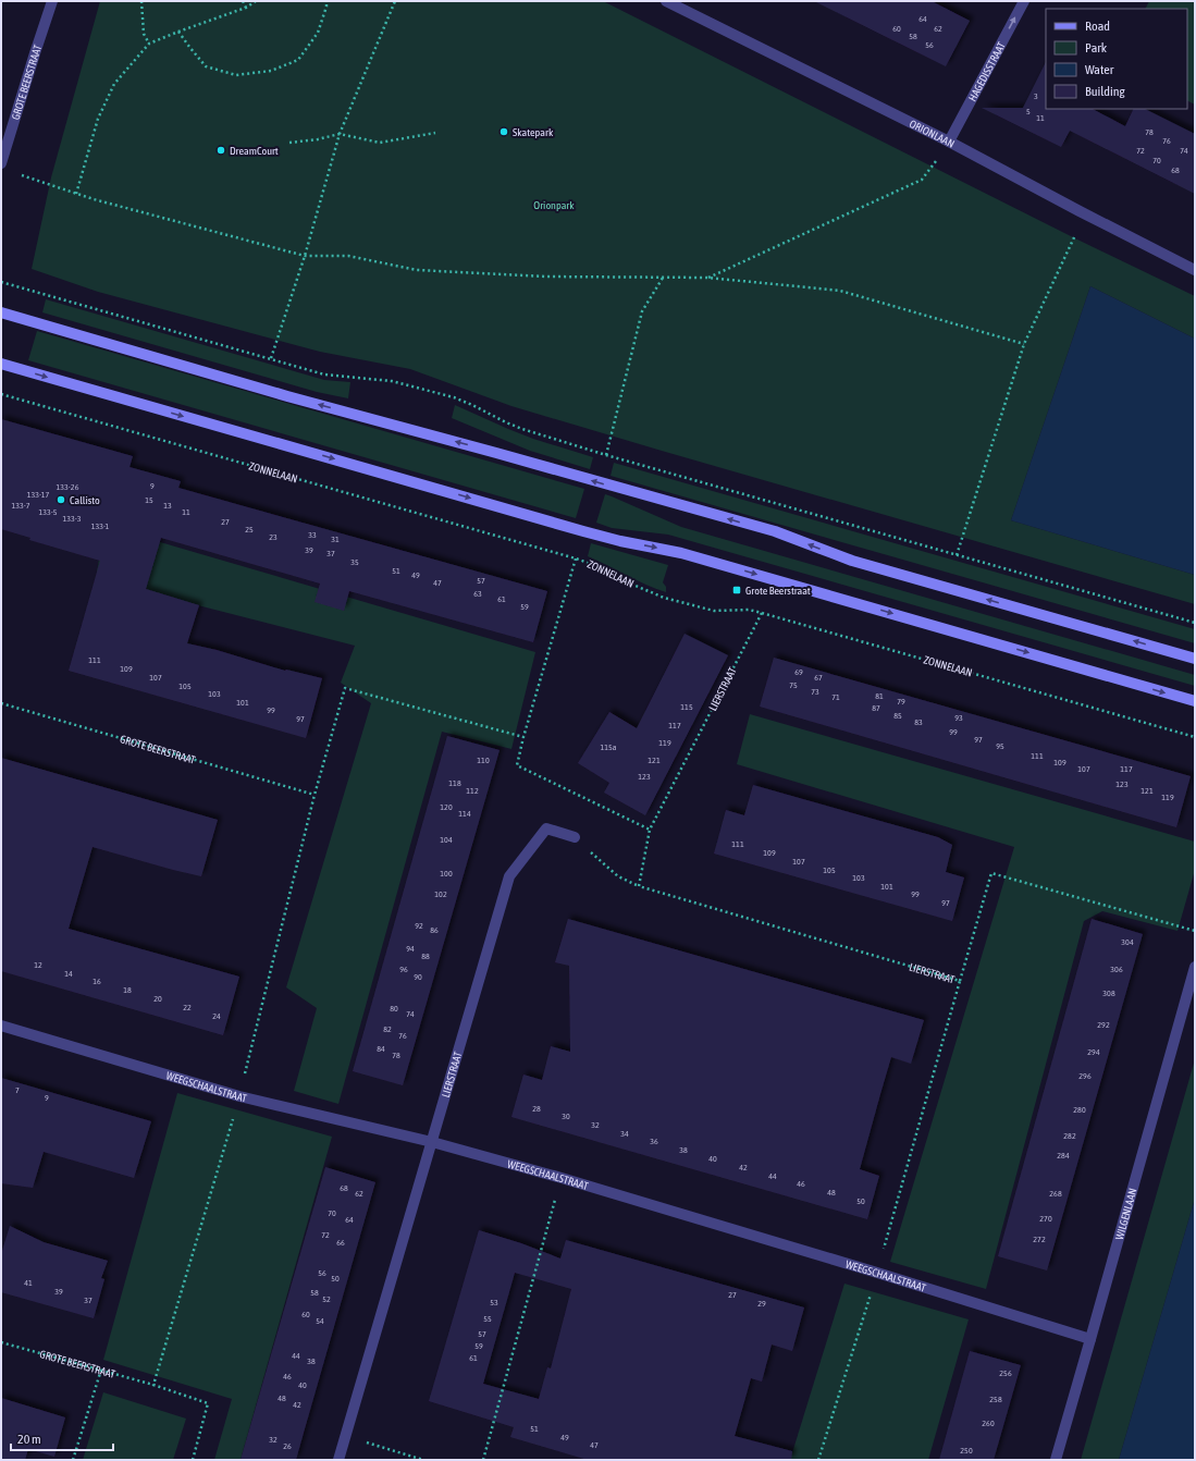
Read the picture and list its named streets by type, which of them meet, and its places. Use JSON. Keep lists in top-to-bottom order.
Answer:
{
  "streets": {
    "street": [
      "HAGEDISSTRAAT",
      "GROTE BEERSTRAAT",
      "ORIONLAAN",
      "LIERSTRAAT",
      "WEEGSCHAALSTRAAT",
      "WILGENLAAN"
    ],
    "path": ["ZONNELAAN"]
  },
  "crossings": [
    ["HAGEDISSTRAAT", "ORIONLAAN"],
    ["ZONNELAAN", "LIERSTRAAT"],
    ["LIERSTRAAT", "WEEGSCHAALSTRAAT"],
    ["WEEGSCHAALSTRAAT", "WILGENLAAN"]
  ],
  "one_way": ["HAGEDISSTRAAT"],
  "parks": ["Orionpark"],
  "places": {
    "other": ["Skatepark", "DreamCourt", "Callisto"],
    "transit": ["Grote Beerstraat"]
  },
  "house_numbers": [
    "64",
    "60",
    "62",
    "58",
    "56",
    "3",
    "5",
    "11",
    "78",
    "76",
    "72",
    "74",
    "70",
    "68",
    "9",
    "133-26",
    "133-17",
    "15",
    "133-7",
    "13",
    "133-5",
    "11",
    "133-3",
    "27",
    "133-1",
    "25",
    "33",
    "23",
    "31",
    "39",
    "37",
    "35",
    "51",
    "49",
    "57",
    "47",
    "63",
    "61",
    "59",
    "111",
    "109",
    "69",
    "107",
    "67",
    "75",
    "105",
    "73",
    "103",
    "81",
    "71",
    "79",
    "101",
    "115",
    "87",
    "99",
    "85",
    "93",
    "97",
    "83",
    "117",
    "99",
    "97",
    "119",
    "95",
    "115a",
    "111",
    "110",
    "121",
    "109",
    "107",
    "117",
    "123",
    "118",
    "123",
    "112",
    "121",
    "119",
    "120",
    "114",
    "104",
    "111",
    "109",
    "107",
    "105",
    "100",
    "103",
    "101",
    "102",
    "99",
    "97",
    "92",
    "86",
    "304",
    "94",
    "88",
    "12",
    "96",
    "306",
    "14",
    "90",
    "16",
    "18",
    "308",
    "20",
    "22",
    "80",
    "74",
    "24",
    "292",
    "82",
    "76",
    "84",
    "294",
    "78",
    "296",
    "7",
    "9",
    "28",
    "280",
    "30",
    "32",
    "34",
    "282",
    "36",
    "38",
    "284",
    "40",
    "42",
    "44",
    "46",
    "68",
    "48",
    "62",
    "268",
    "50",
    "70",
    "270",
    "64",
    "72",
    "272",
    "66",
    "56",
    "50",
    "41",
    "39",
    "58",
    "27",
    "52",
    "37",
    "53",
    "29",
    "60",
    "55",
    "54",
    "57",
    "59",
    "44",
    "61",
    "38",
    "256",
    "46",
    "40",
    "48",
    "258",
    "42",
    "260",
    "51",
    "49",
    "32",
    "47",
    "26",
    "250"
  ],
  "legend": [
    "Road",
    "Park",
    "Water",
    "Building"
  ],
  "scale_bar": "20 m"
}
